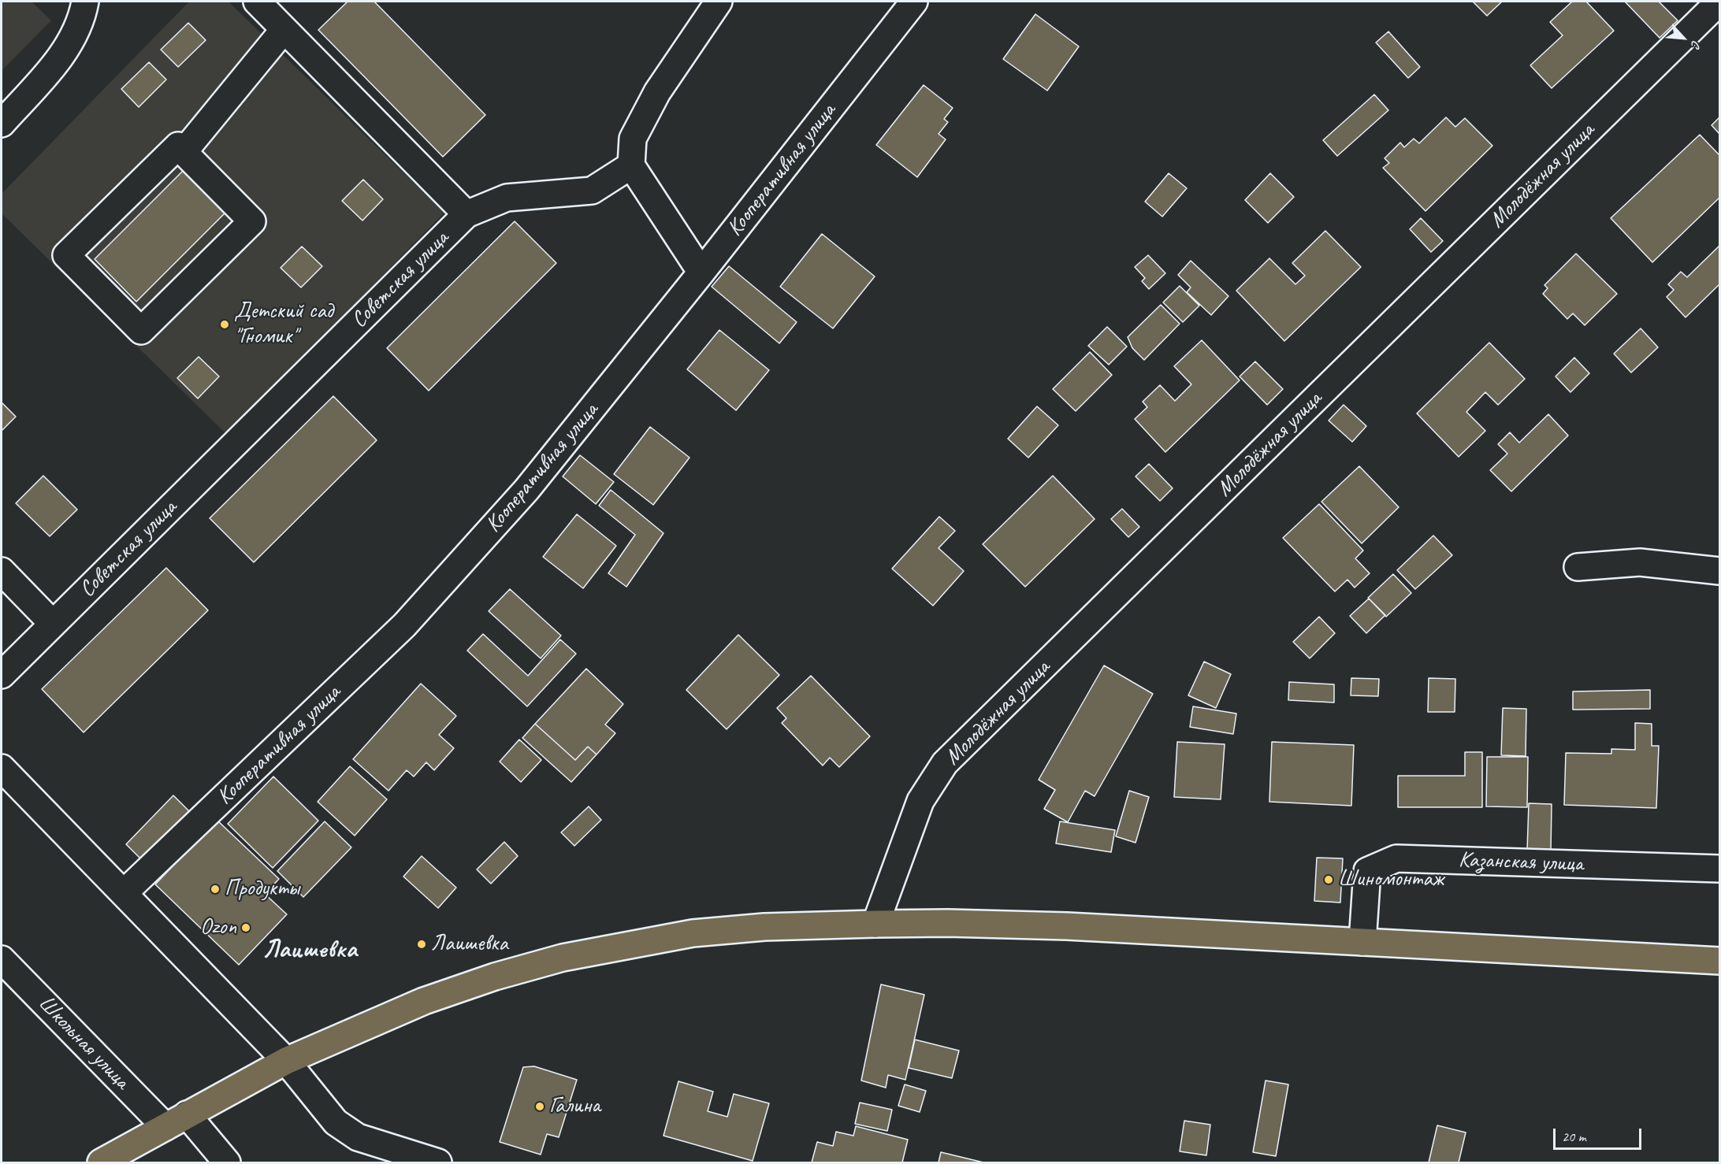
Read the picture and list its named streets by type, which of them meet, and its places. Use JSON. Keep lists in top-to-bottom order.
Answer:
{
  "streets": {
    "street": [
      "Кооперативная улица",
      "Молодёжная улица",
      "Советская улица",
      "Казанская улица",
      "Школьная улица"
    ]
  },
  "districts": ["Лаишевка"],
  "places": [
    "Детский сад \"Гномик\"",
    "Шиномонтаж",
    "Продукты",
    "Ozon",
    "Лаишевка",
    "Галина"
  ],
  "scale_bar": "20 m",
  "north": "bottom right"
}
